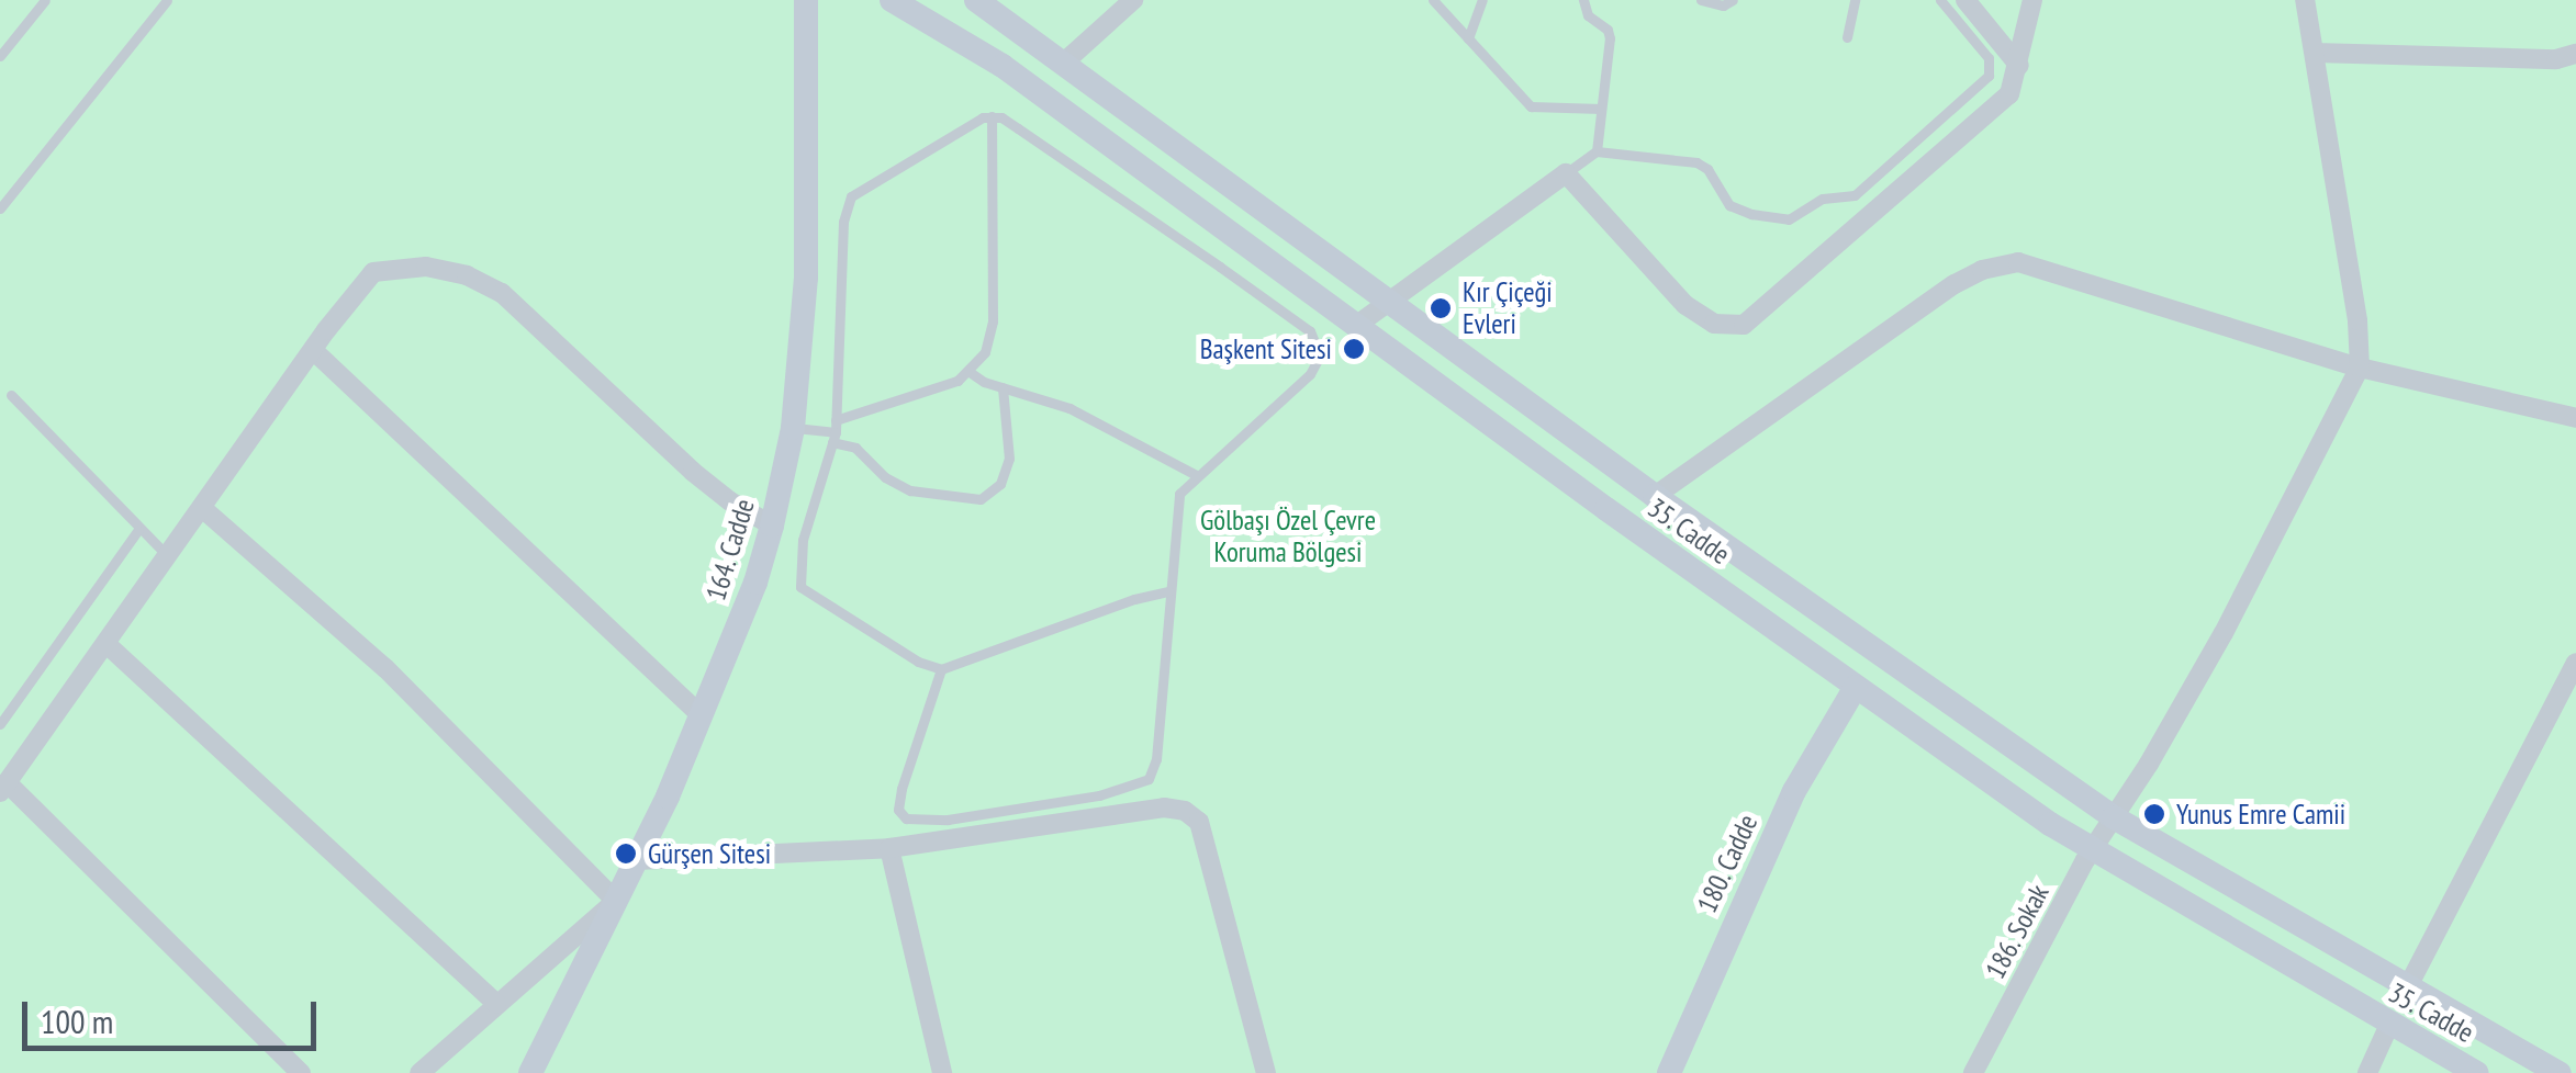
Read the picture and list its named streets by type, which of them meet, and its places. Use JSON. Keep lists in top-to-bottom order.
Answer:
{
  "streets": {
    "street": [
      "35. Cadde",
      "164. Cadde",
      "180. Cadde",
      "186. Sokak"
    ]
  },
  "crossings": [
    ["35. Cadde", "180. Cadde"],
    ["35. Cadde", "186. Sokak"]
  ],
  "parks": ["Gölbaşı Özel Çevre Koruma Bölgesi"],
  "places": [
    "Kır Çiçeği Evleri",
    "Başkent Sitesi",
    "Yunus Emre Camii",
    "Gürşen Sitesi"
  ],
  "scale_bar": "100 m"
}
